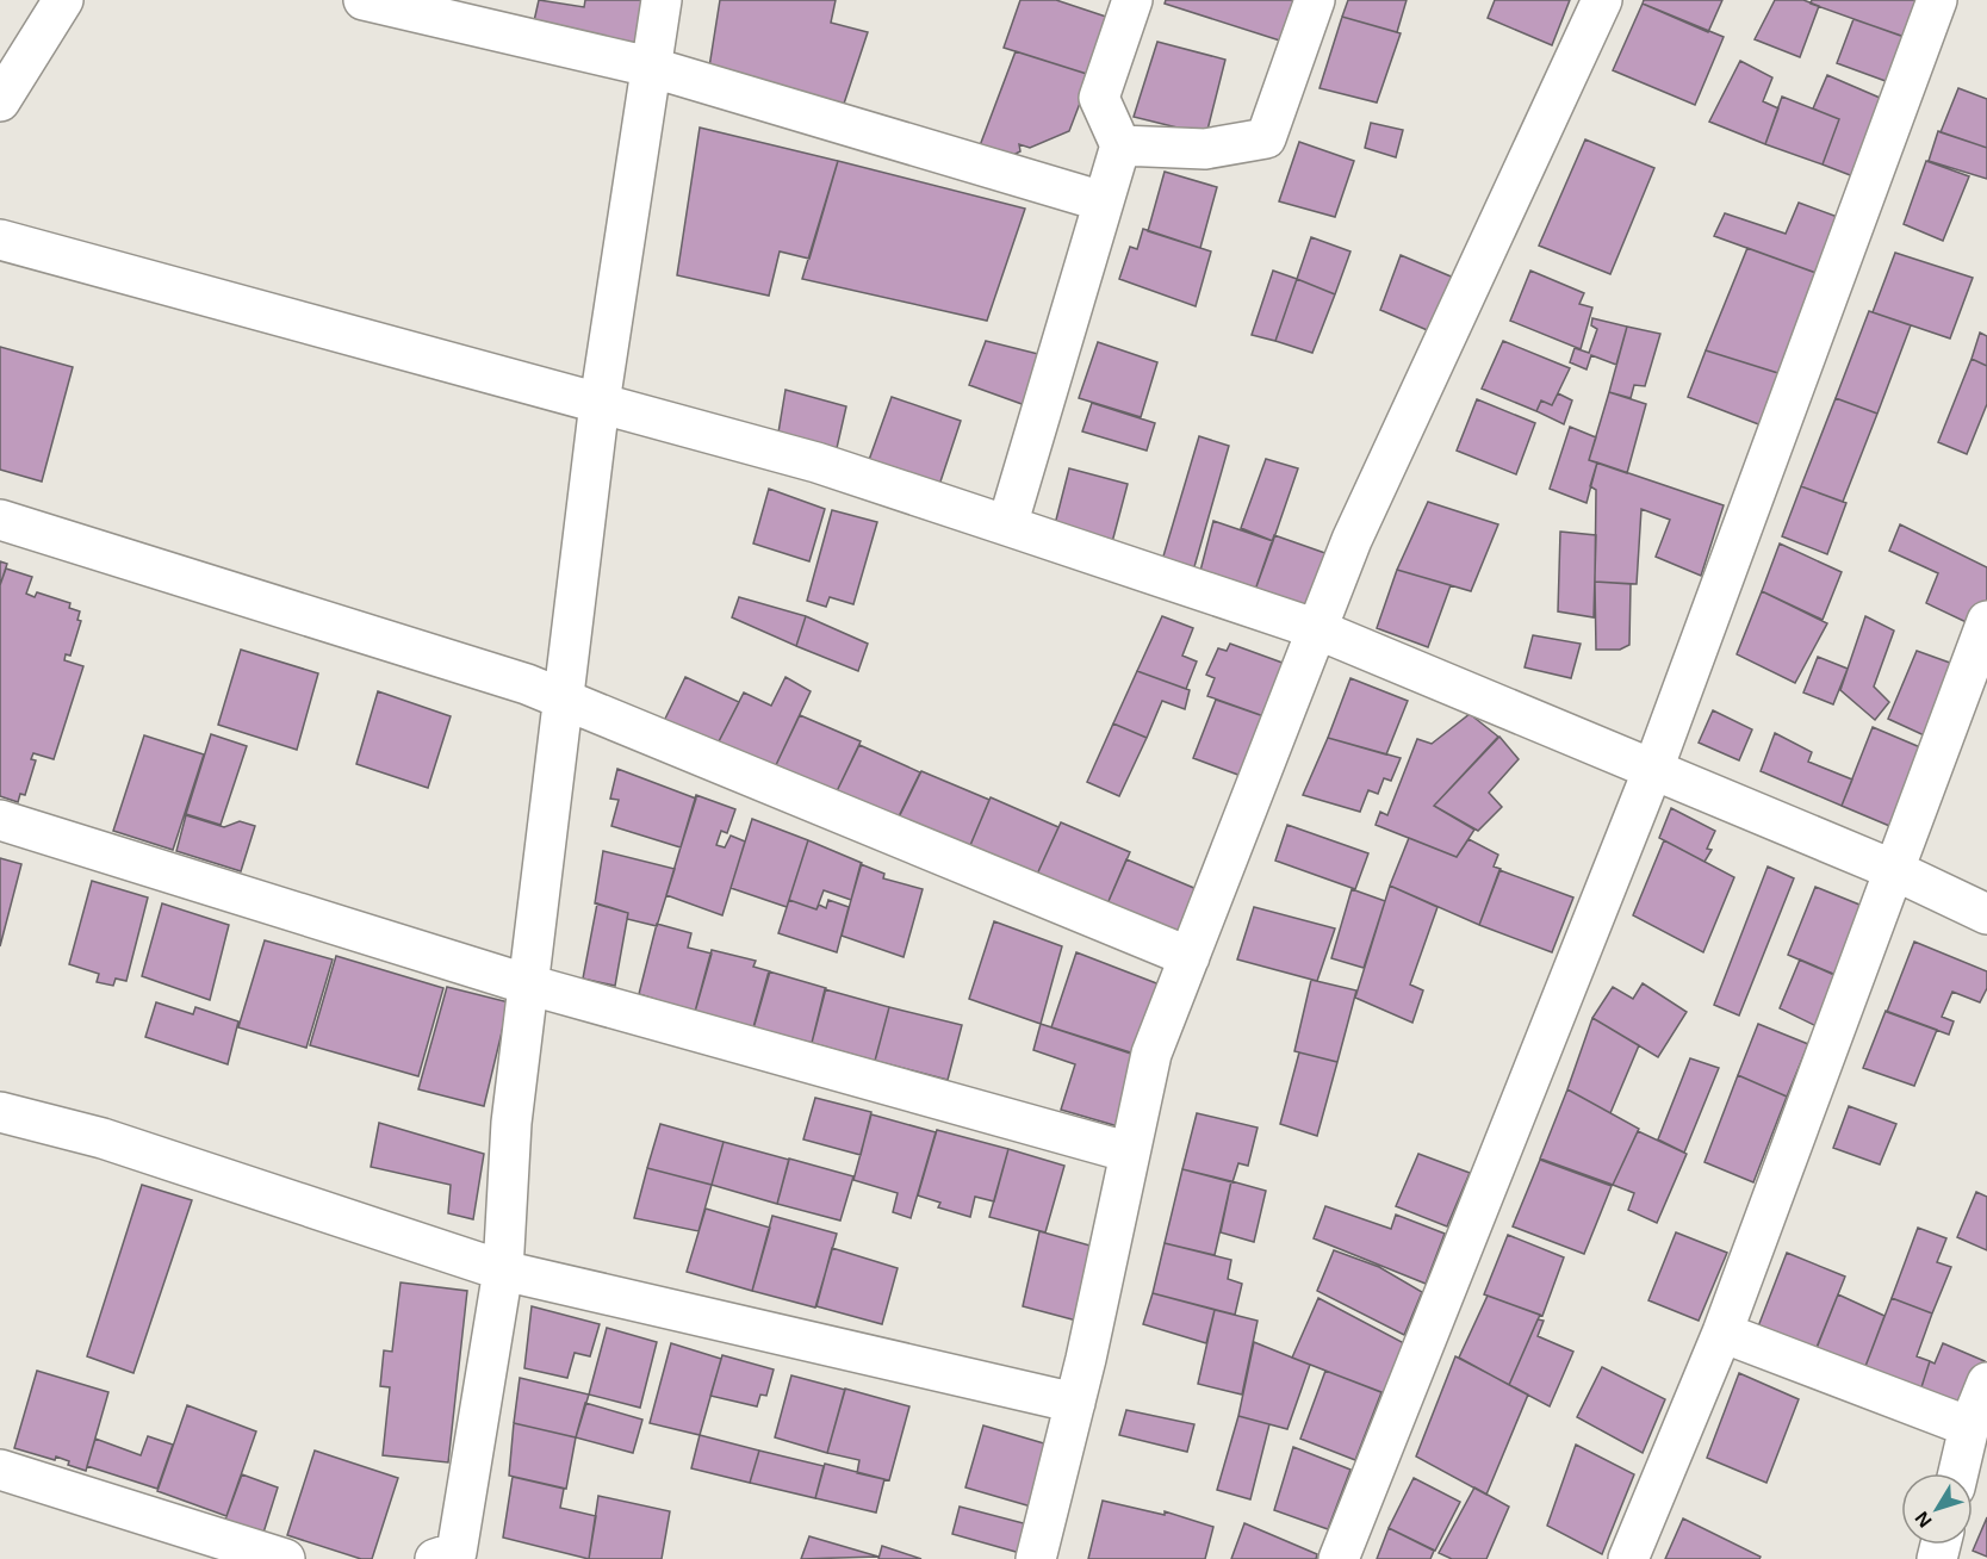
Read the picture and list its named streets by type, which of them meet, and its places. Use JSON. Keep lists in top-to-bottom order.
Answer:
{
  "north": "bottom left"
}
